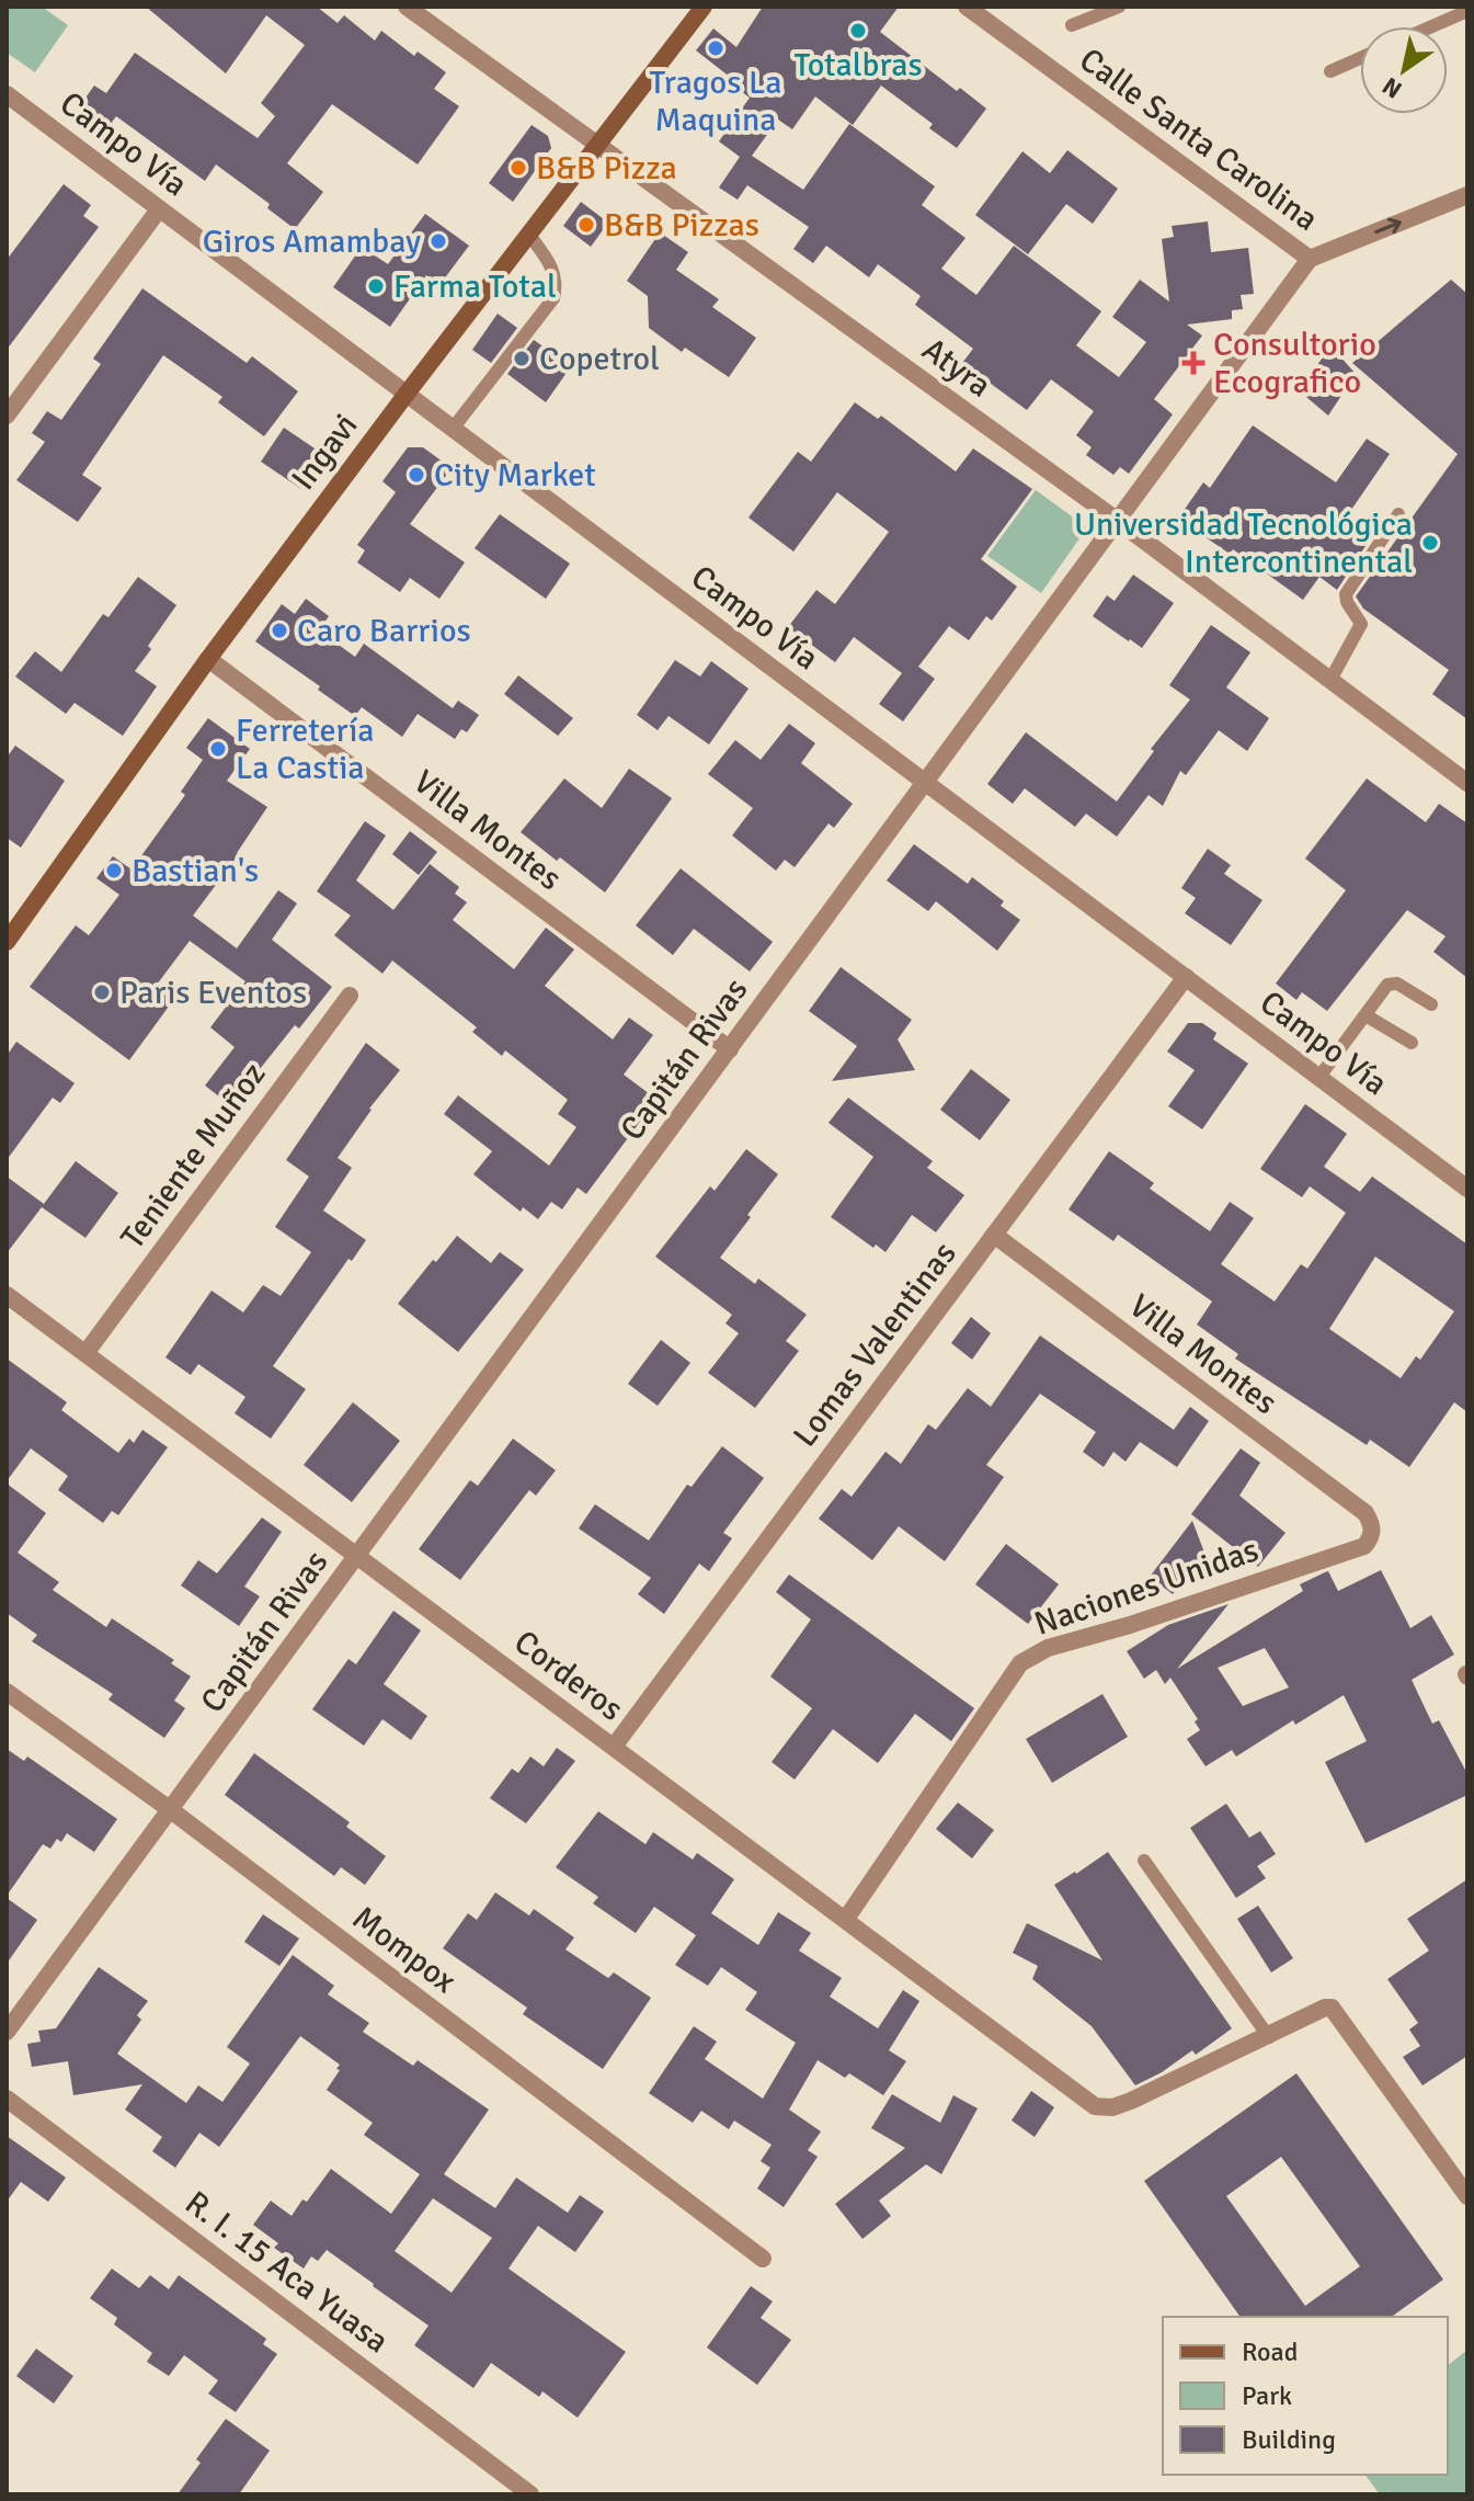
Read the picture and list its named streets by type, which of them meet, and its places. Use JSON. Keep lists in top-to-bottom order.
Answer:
{
  "streets": {
    "main road": ["Ingavi"],
    "street": [
      "Calle Santa Carolina",
      "Campo Vía",
      "Atyra",
      "Villa Montes",
      "Capitán Rivas",
      "Teniente Muñoz",
      "Lomas Valentinas",
      "Naciones Unidas",
      "Corderos",
      "Mompox",
      "R. I. 15 Aca Yuasa"
    ]
  },
  "crossings": [
    ["Calle Santa Carolina", "Capitán Rivas"],
    ["Campo Vía", "Ingavi"],
    ["Campo Vía", "Capitán Rivas"],
    ["Campo Vía", "Lomas Valentinas"],
    ["Atyra", "Ingavi"],
    ["Atyra", "Capitán Rivas"],
    ["Ingavi", "Villa Montes"],
    ["Villa Montes", "Capitán Rivas"],
    ["Villa Montes", "Lomas Valentinas"],
    ["Villa Montes", "Naciones Unidas"],
    ["Capitán Rivas", "Corderos"],
    ["Capitán Rivas", "Mompox"],
    ["Teniente Muñoz", "Corderos"],
    ["Lomas Valentinas", "Corderos"],
    ["Naciones Unidas", "Corderos"]
  ],
  "places": {
    "other": [
      "Totalbras",
      "Tragos La Maquina",
      "B&B Pizza",
      "B&B Pizzas",
      "Giros Amambay",
      "Farma Total",
      "Copetrol",
      "City Market",
      "Universidad Tecnológica Intercontinental",
      "Caro Barrios",
      "Ferretería La Castia",
      "Bastian's",
      "Paris Eventos"
    ],
    "health": ["Consultorio Ecografico"]
  },
  "legend": ["Road", "Park", "Building"],
  "north": "bottom left"
}
